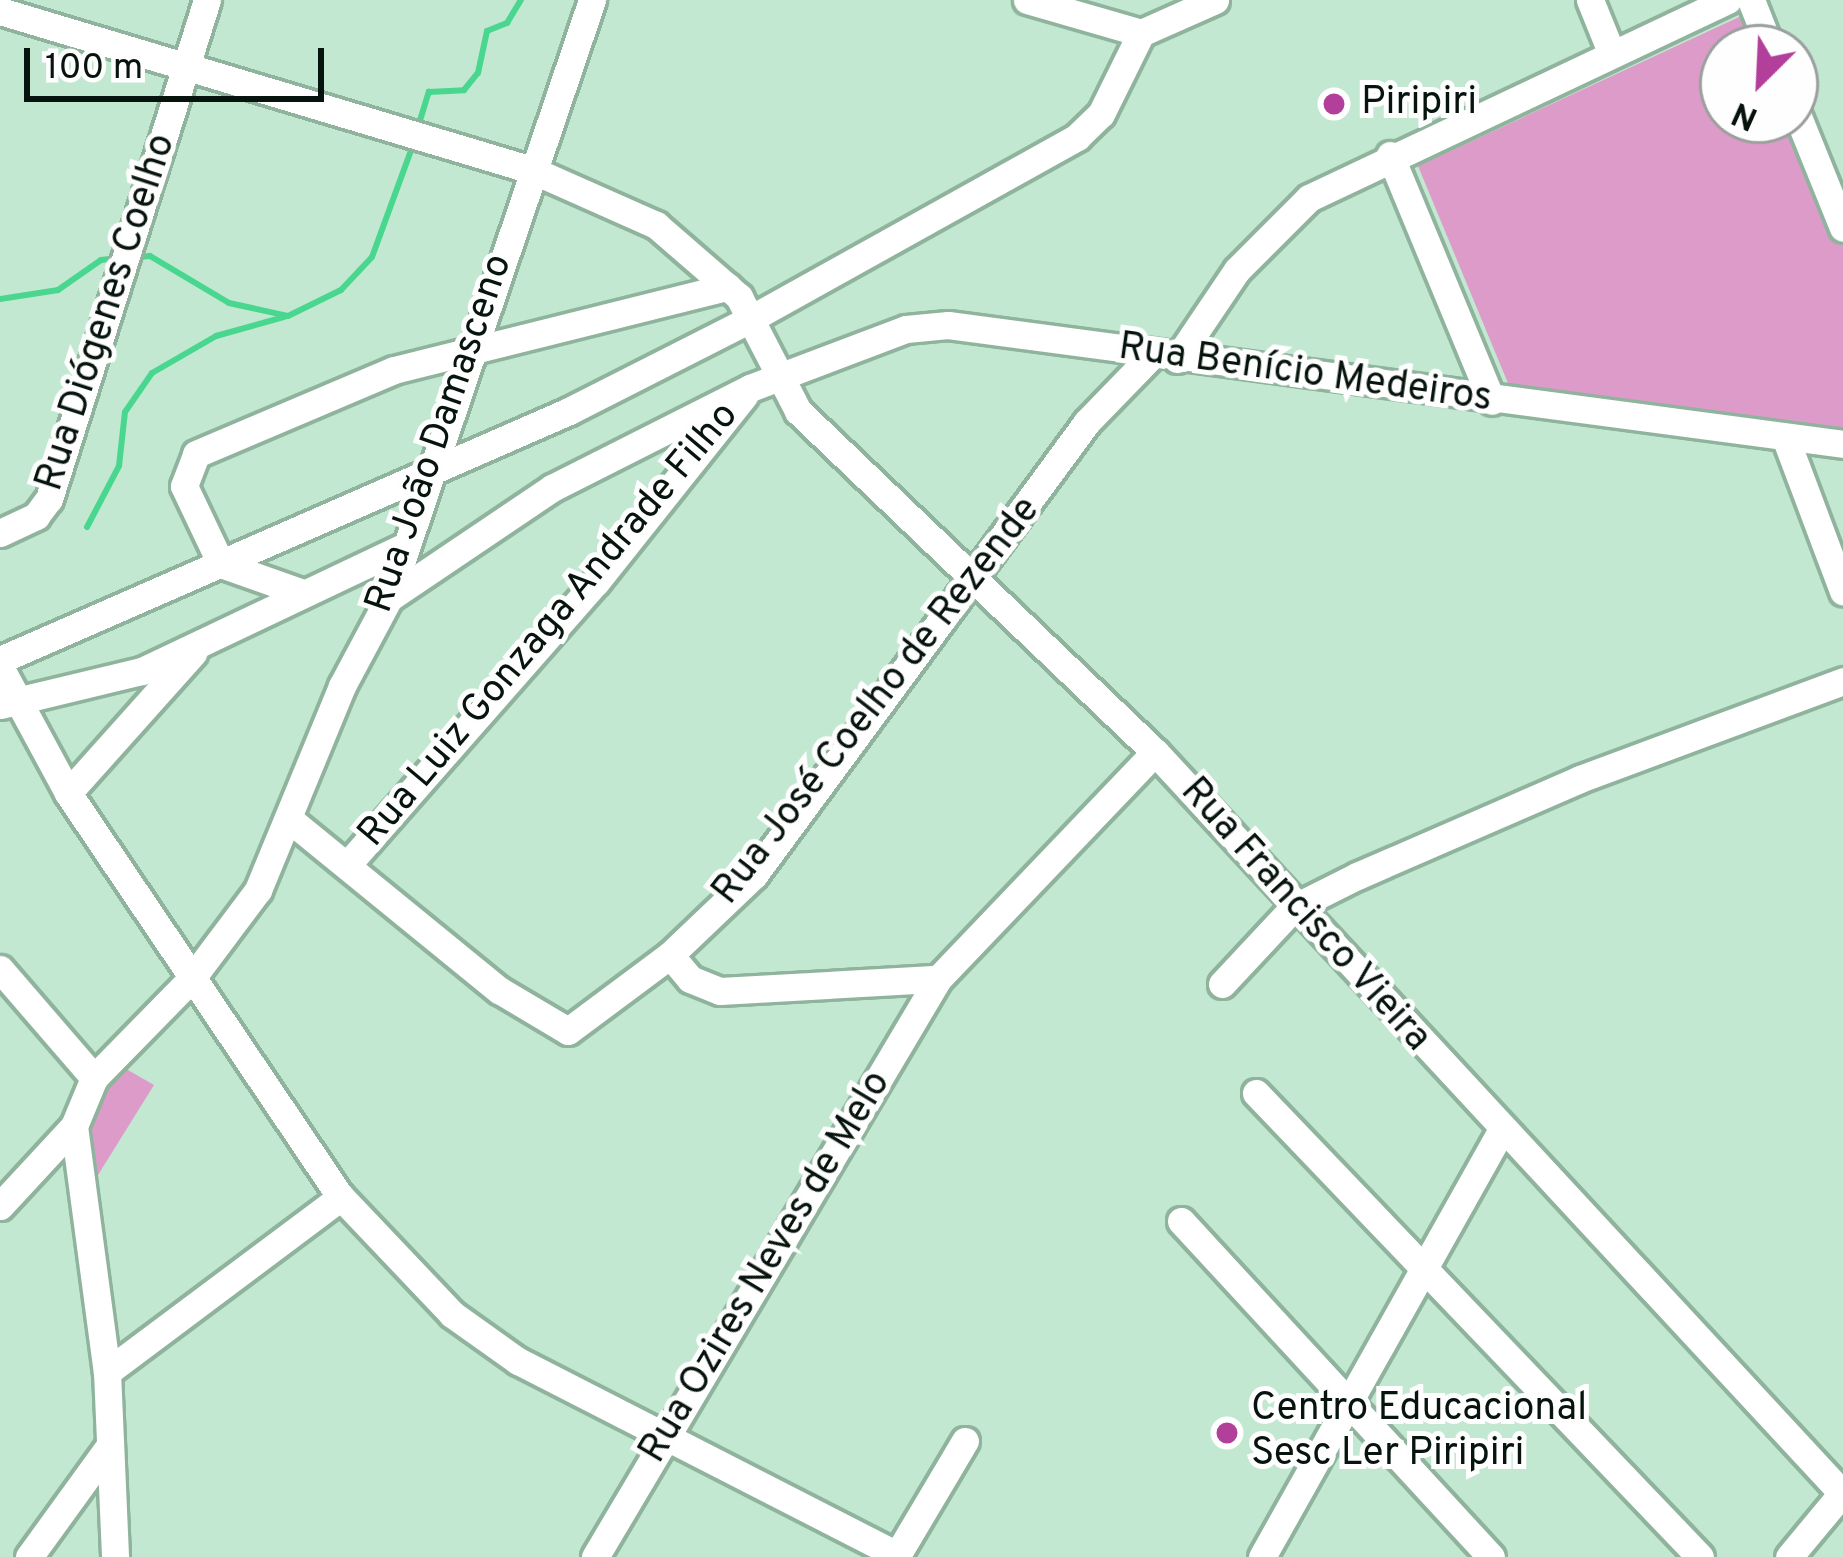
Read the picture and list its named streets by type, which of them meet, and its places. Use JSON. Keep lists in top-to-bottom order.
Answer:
{
  "streets": {
    "street": [
      "Rua Diógenes Coelho",
      "Rua Benício Medeiros",
      "Rua João Damasceno",
      "Rua Luiz Gonzaga Andrade Filho",
      "Rua José Coelho de Rezende",
      "Rua Francisco Vieira",
      "Rua Ozires Neves de Melo"
    ]
  },
  "crossings": [
    ["Rua Benício Medeiros", "Rua João Damasceno"],
    ["Rua Benício Medeiros", "Rua Luiz Gonzaga Andrade Filho"],
    ["Rua Benício Medeiros", "Rua José Coelho de Rezende"],
    ["Rua Benício Medeiros", "Rua Francisco Vieira"],
    ["Rua Luiz Gonzaga Andrade Filho", "Rua José Coelho de Rezende"],
    ["Rua Luiz Gonzaga Andrade Filho", "Rua Francisco Vieira"],
    ["Rua José Coelho de Rezende", "Rua Francisco Vieira"],
    ["Rua Francisco Vieira", "Rua Ozires Neves de Melo"]
  ],
  "places": ["Piripiri", "Centro Educacional Sesc Ler Piripiri"],
  "scale_bar": "100 m",
  "north": "bottom left"
}
